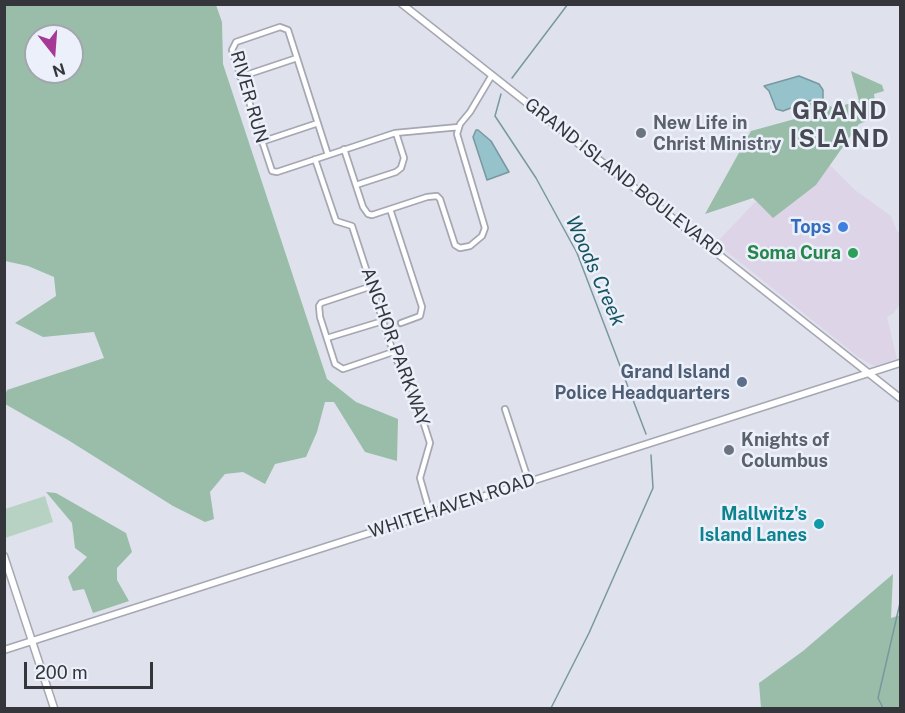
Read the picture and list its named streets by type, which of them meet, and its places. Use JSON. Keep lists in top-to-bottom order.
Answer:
{
  "streets": {
    "street": [
      "RIVER RUN",
      "GRAND ISLAND BOULEVARD",
      "ANCHOR PARKWAY",
      "WHITEHAVEN ROAD"
    ]
  },
  "crossings": [
    ["RIVER RUN", "ANCHOR PARKWAY"],
    ["GRAND ISLAND BOULEVARD", "WHITEHAVEN ROAD"],
    ["ANCHOR PARKWAY", "WHITEHAVEN ROAD"]
  ],
  "districts": ["GRAND ISLAND"],
  "water": ["Woods Creek"],
  "places": [
    "New Life in Christ Ministry",
    "Tops",
    "Soma Cura",
    "Grand Island Police Headquarters",
    "Knights of Columbus",
    "Mallwitz's Island Lanes"
  ],
  "scale_bar": "200 m",
  "north": "bottom"
}
